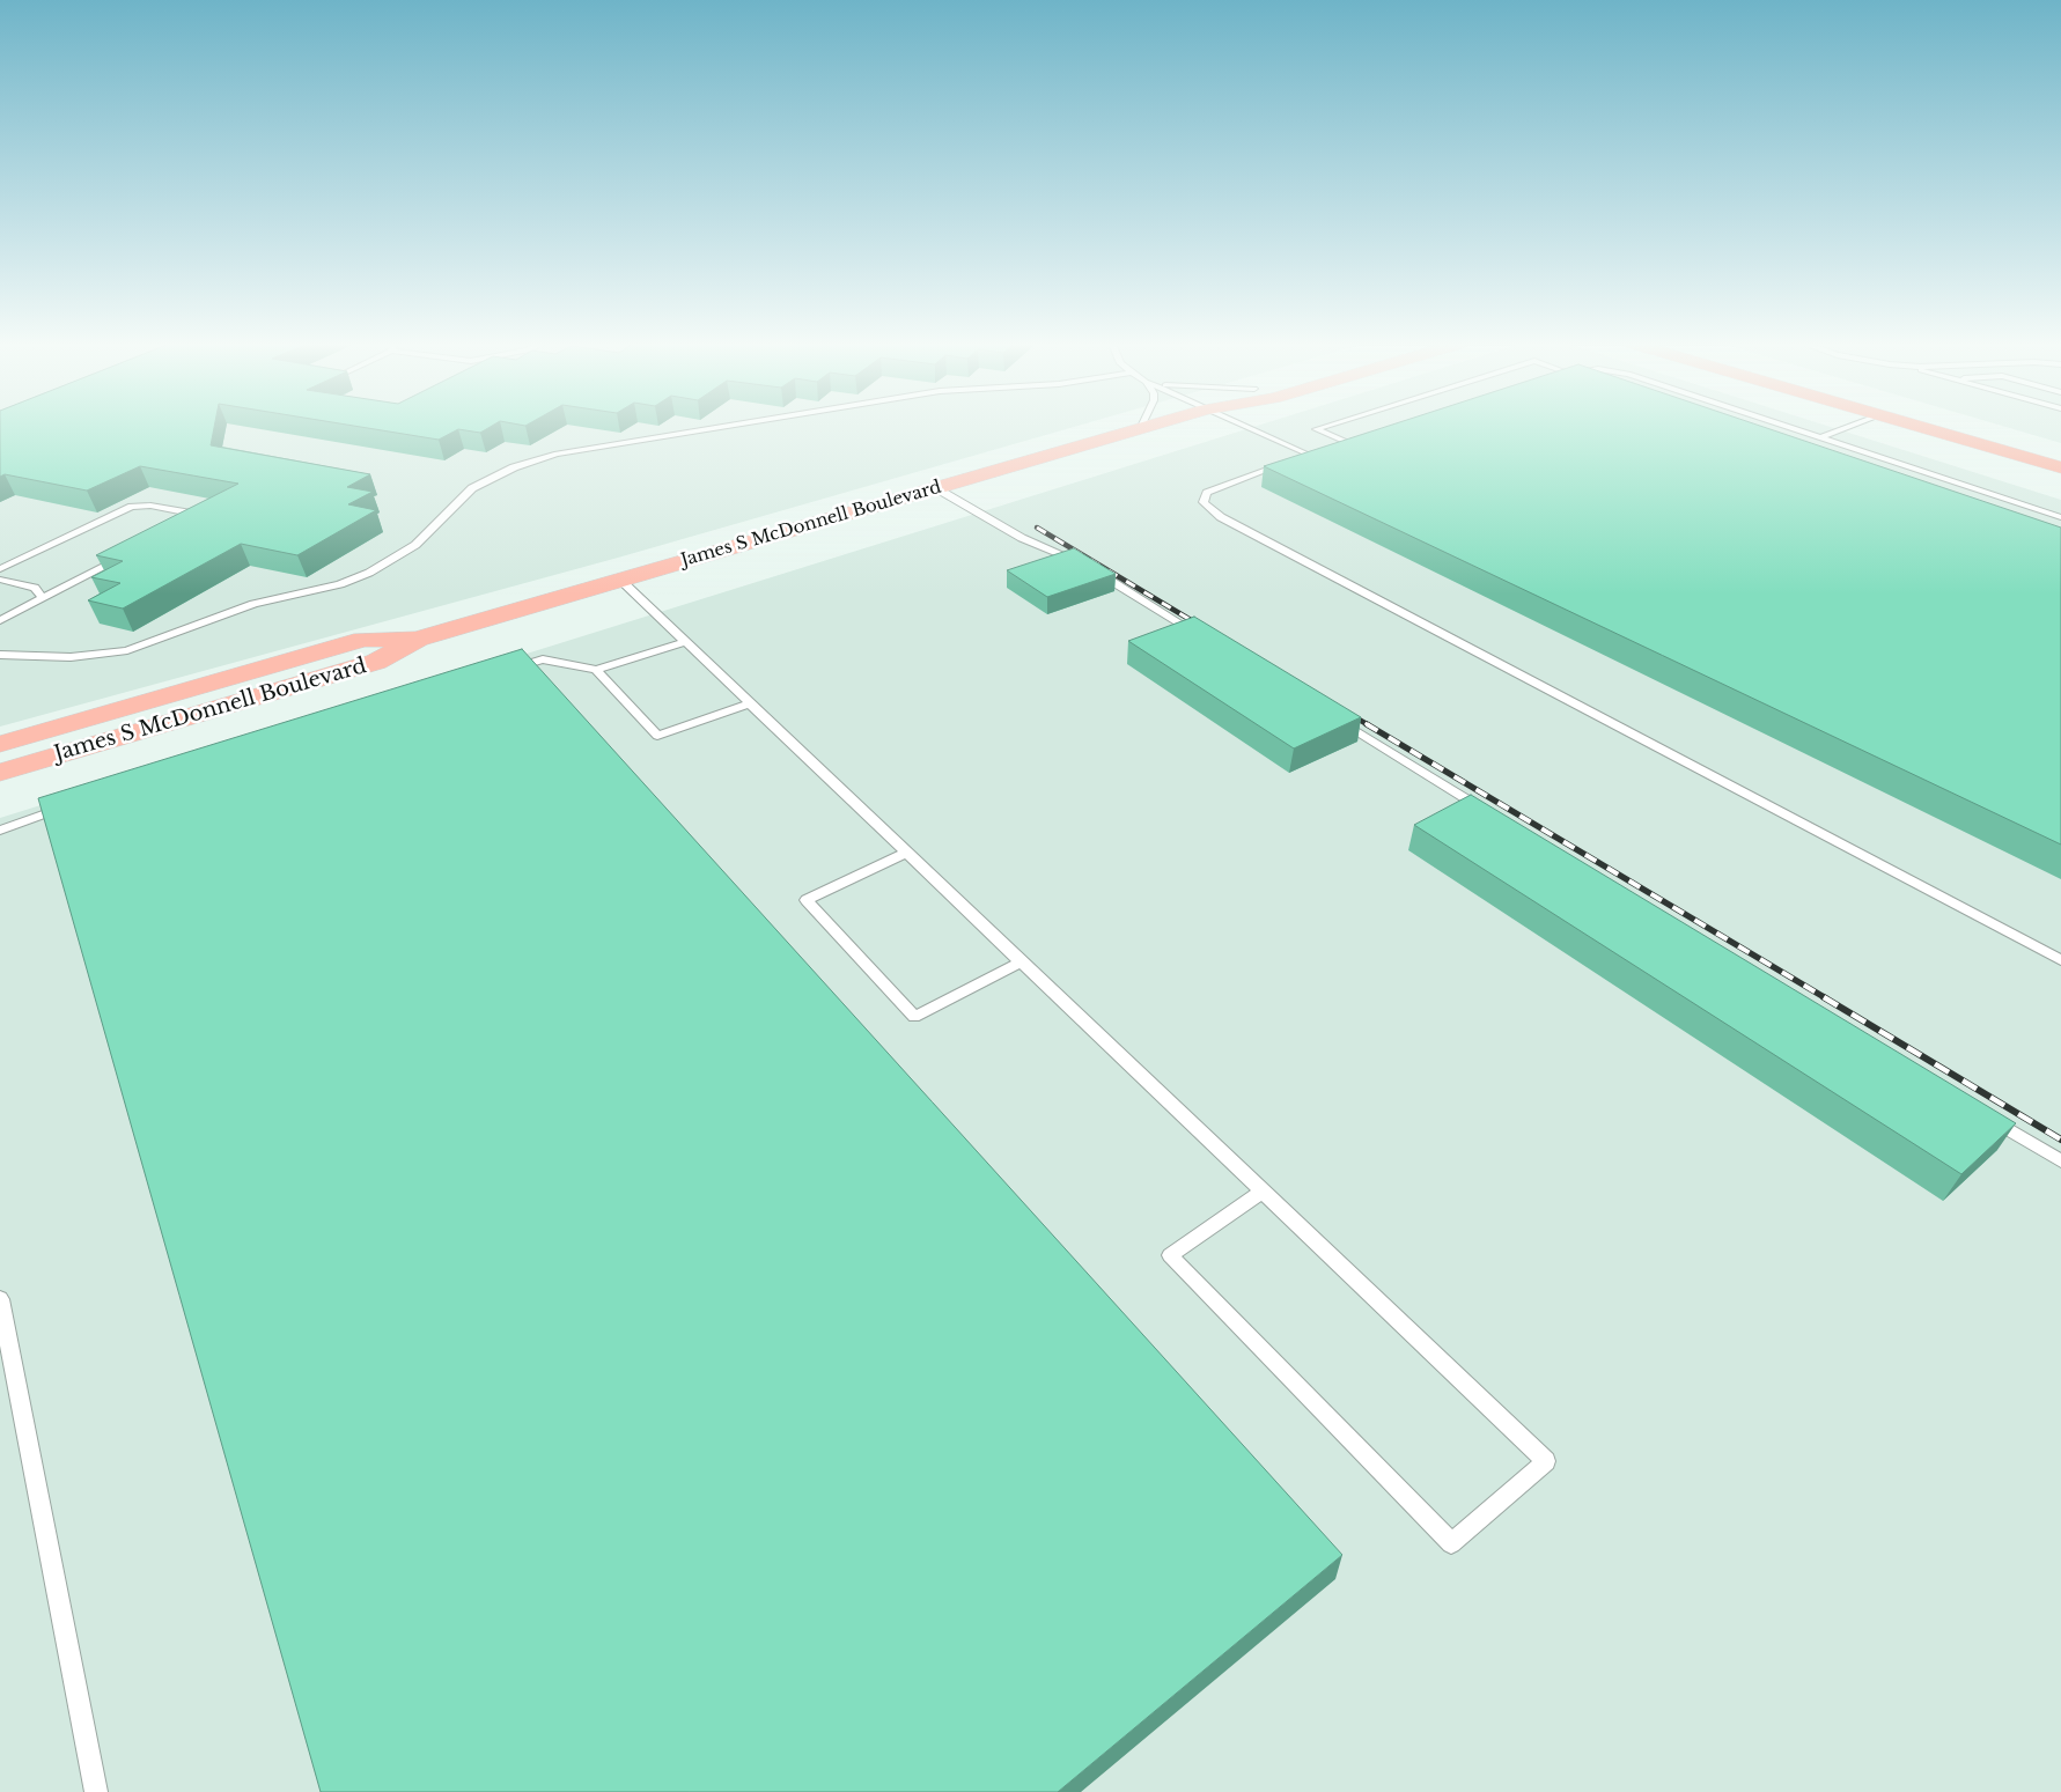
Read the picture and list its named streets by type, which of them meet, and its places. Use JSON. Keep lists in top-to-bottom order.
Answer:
{
  "streets": {
    "main road": ["James S McDonnell Boulevard"]
  }
}
